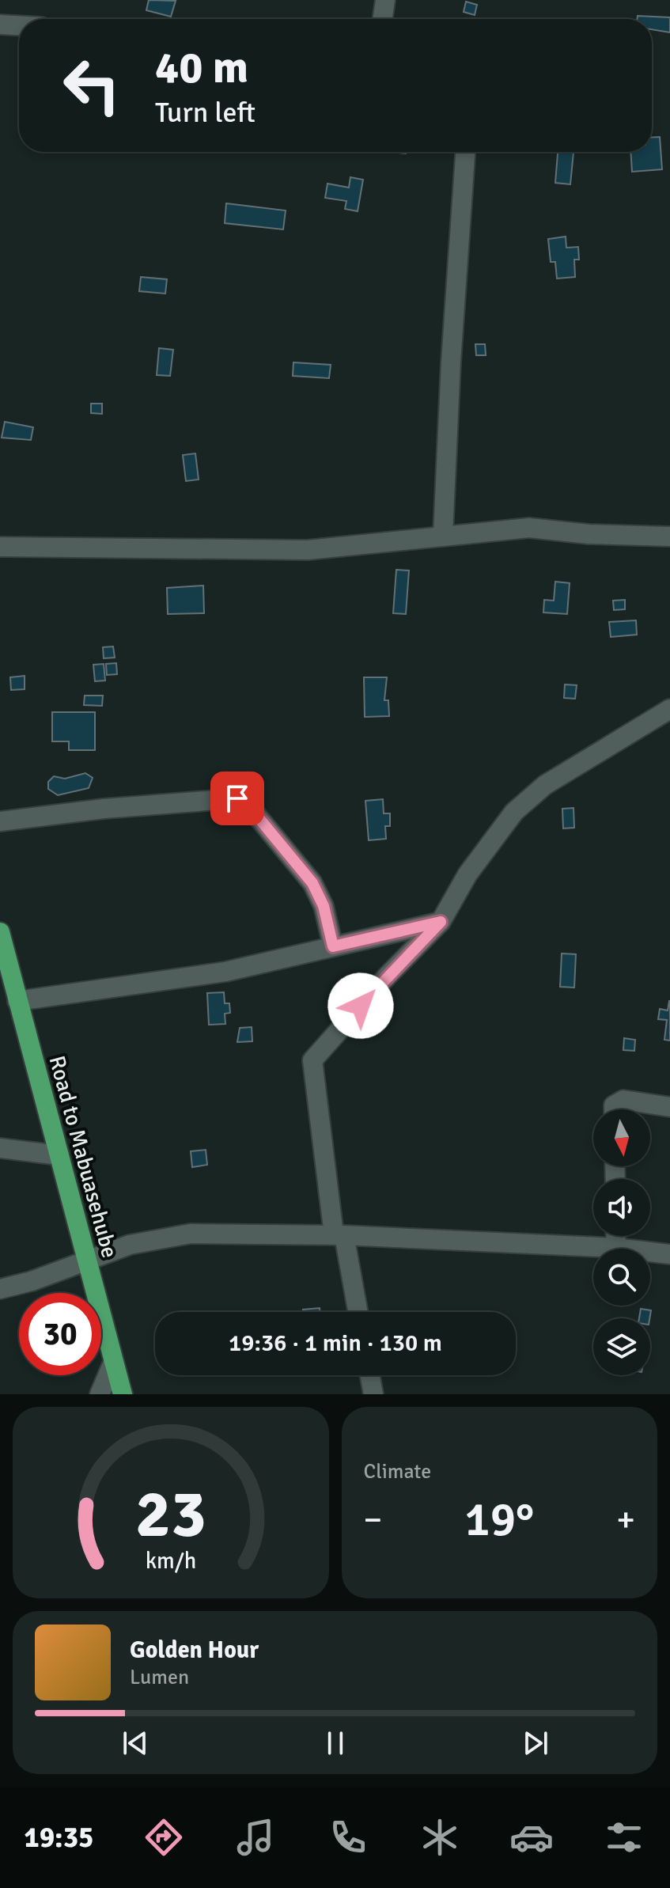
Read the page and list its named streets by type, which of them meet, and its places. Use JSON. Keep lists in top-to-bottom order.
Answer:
{
  "streets": {
    "main road": ["Road to Mabuasehube"]
  },
  "north": "bottom",
  "page": {
    "turn": ["40 m", "Turn left"],
    "limit": "30",
    "trip": "19:36 · 1 min · 130 m",
    "tile": "Climate",
    "heat": ["−", "19°", "+"],
    "song": ["Golden Hour", "Lumen"],
    "tabs": "19:35",
    "gauge": ["23", "km/h"]
  }
}
